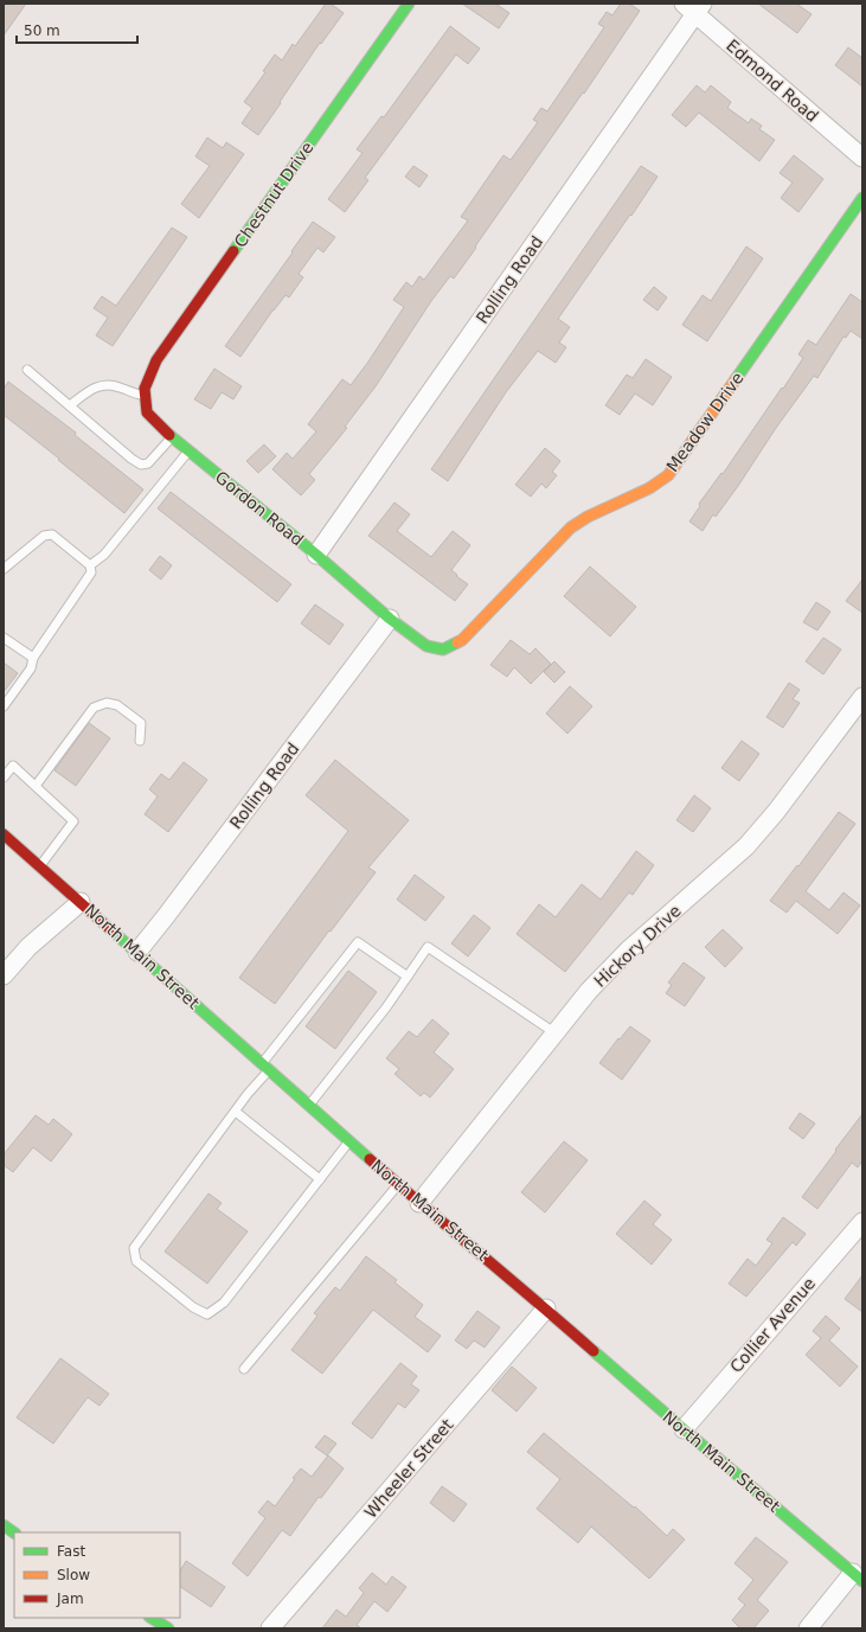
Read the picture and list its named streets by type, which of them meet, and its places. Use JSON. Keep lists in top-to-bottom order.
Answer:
{
  "streets": {
    "main road": [
      "Chestnut Drive",
      "Meadow Drive",
      "Gordon Road",
      "North Main Street"
    ],
    "street": [
      "Edmond Road",
      "Rolling Road",
      "Hickory Drive",
      "Collier Avenue",
      "Wheeler Street"
    ]
  },
  "crossings": [
    ["Edmond Road", "Rolling Road"],
    ["Chestnut Drive", "Gordon Road"],
    ["Rolling Road", "Meadow Drive"],
    ["Rolling Road", "Gordon Road"],
    ["Rolling Road", "North Main Street"],
    ["Meadow Drive", "Gordon Road"],
    ["Hickory Drive", "North Main Street"],
    ["North Main Street", "Collier Avenue"],
    ["North Main Street", "Wheeler Street"]
  ],
  "legend": ["Fast", "Slow", "Jam"],
  "scale_bar": "50 m"
}
